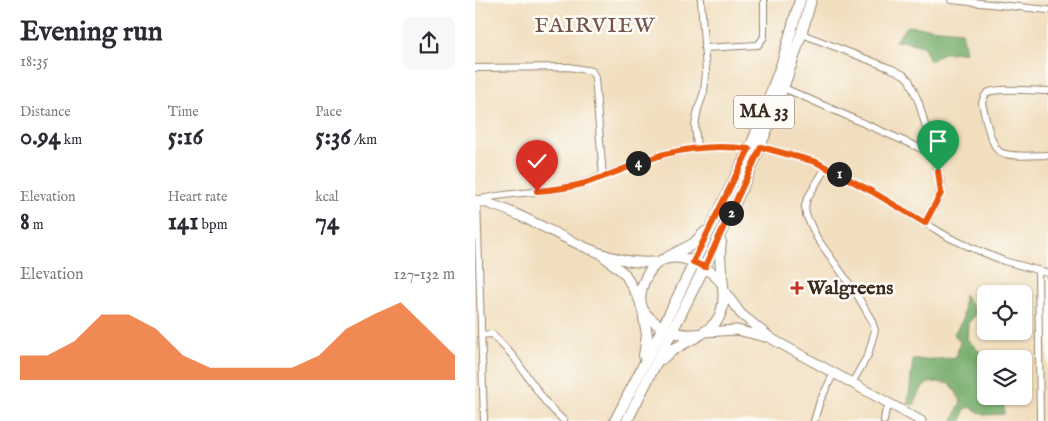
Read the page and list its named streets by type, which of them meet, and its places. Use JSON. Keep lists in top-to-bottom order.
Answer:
{
  "streets": {
    "main road": ["MA 33"]
  },
  "districts": ["FAIRVIEW"],
  "places": {
    "health": ["Walgreens"]
  },
  "page": {
    "heading": ["Evening run", "18:35"],
    "stats": [
      ["Distance", "0.94 km"],
      ["Time", "5:16"],
      ["Pace", "5:36 /km"],
      ["Elevation", "8 m"],
      ["Heart rate", "141 bpm"],
      ["kcal", "74"]
    ],
    "pins": ["4", "1", "2"],
    "chart": ["Elevation", "127–132 m"]
  }
}
